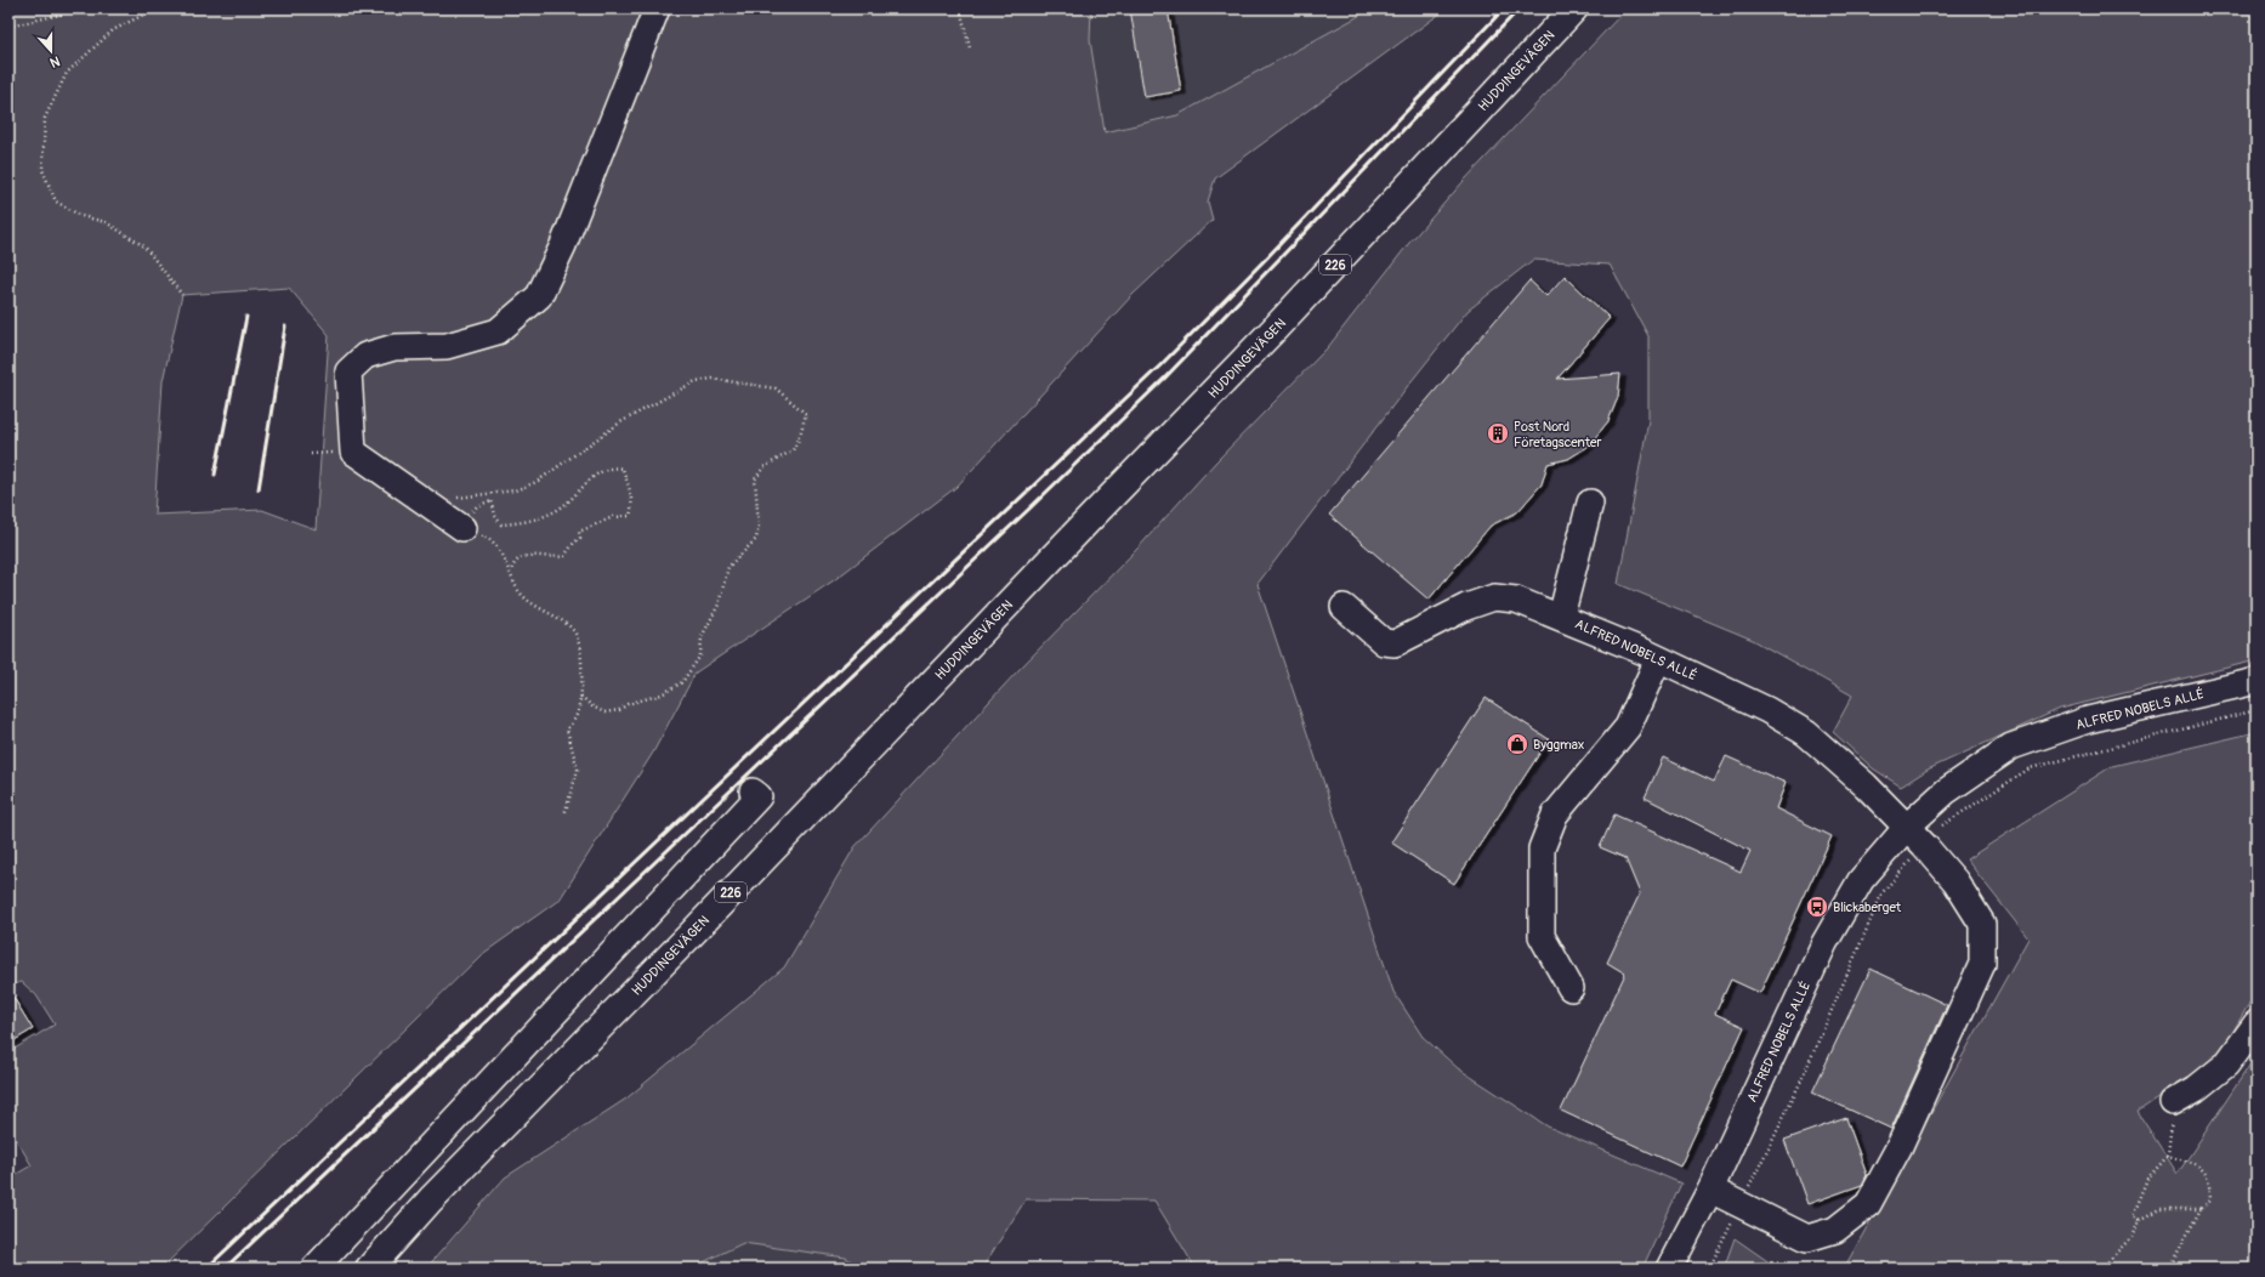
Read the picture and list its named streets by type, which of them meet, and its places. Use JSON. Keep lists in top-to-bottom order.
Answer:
{
  "streets": {
    "main road": ["HUDDINGEVÄGEN", "226"],
    "street": ["ALFRED NOBELS ALLÉ"]
  },
  "places": {
    "building": ["Post Nord Företagscenter"],
    "shop": ["Byggmax"],
    "bus stop": ["Blickaberget"]
  },
  "north": "bottom"
}
